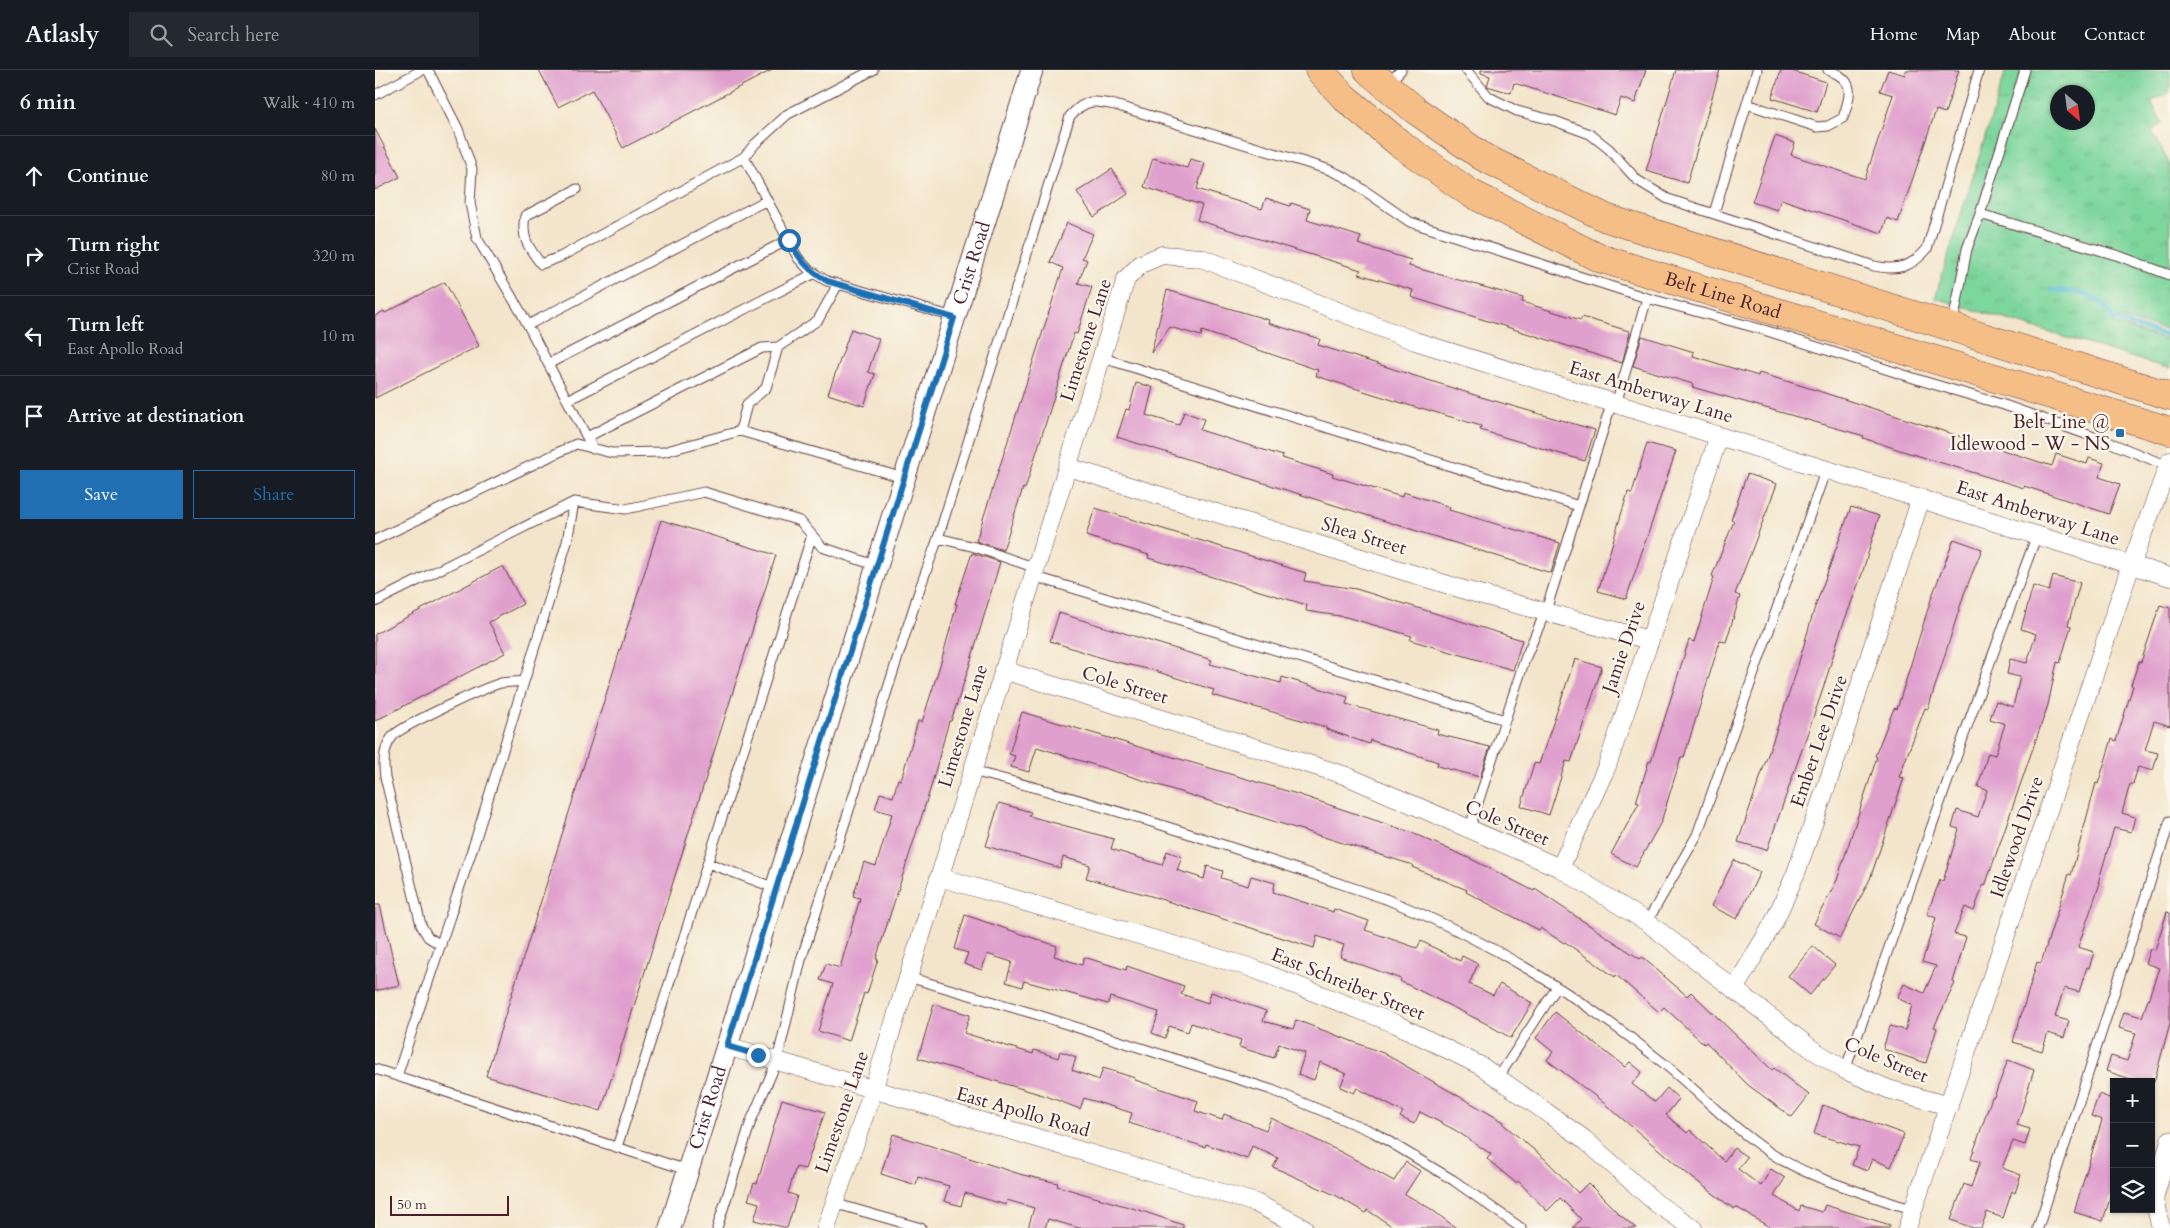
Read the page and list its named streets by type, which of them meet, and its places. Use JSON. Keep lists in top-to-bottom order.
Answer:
{
  "streets": {
    "main road": ["Belt Line Road"],
    "street": [
      "Crist Road",
      "Limestone Lane",
      "East Amberway Lane",
      "Shea Street",
      "Jamie Drive",
      "Cole Street",
      "Ember Lee Drive",
      "Idlewood Drive",
      "East Schreiber Street",
      "East Apollo Road"
    ]
  },
  "crossings": [
    ["Crist Road", "East Apollo Road"],
    ["Limestone Lane", "East Amberway Lane"],
    ["Limestone Lane", "Shea Street"],
    ["Limestone Lane", "Cole Street"],
    ["Limestone Lane", "East Schreiber Street"],
    ["Limestone Lane", "East Apollo Road"],
    ["East Amberway Lane", "Jamie Drive"],
    ["East Amberway Lane", "Ember Lee Drive"],
    ["East Amberway Lane", "Idlewood Drive"],
    ["Shea Street", "Jamie Drive"],
    ["Jamie Drive", "Cole Street"],
    ["Cole Street", "Ember Lee Drive"],
    ["Cole Street", "Idlewood Drive"]
  ],
  "places": {
    "transit": ["Belt Line @ Idlewood - W - NS"]
  },
  "scale_bar": "50 m",
  "north": "bottom right",
  "page": {
    "header": "Atlasly",
    "search": "Search here",
    "nav": [
      "Home",
      "Map",
      "About",
      "Contact"
    ],
    "heading": ["6 min", "Walk · 410 m"],
    "list": [
      ["Continue", "80 m"],
      ["Turn right", "Crist Road", "320 m"],
      ["Turn left", "East Apollo Road", "10 m"],
      "Arrive at destination"
    ],
    "buttons": ["Save", "Share"],
    "map_buttons": ["+", "−"],
    "scale": "50 m"
  }
}
